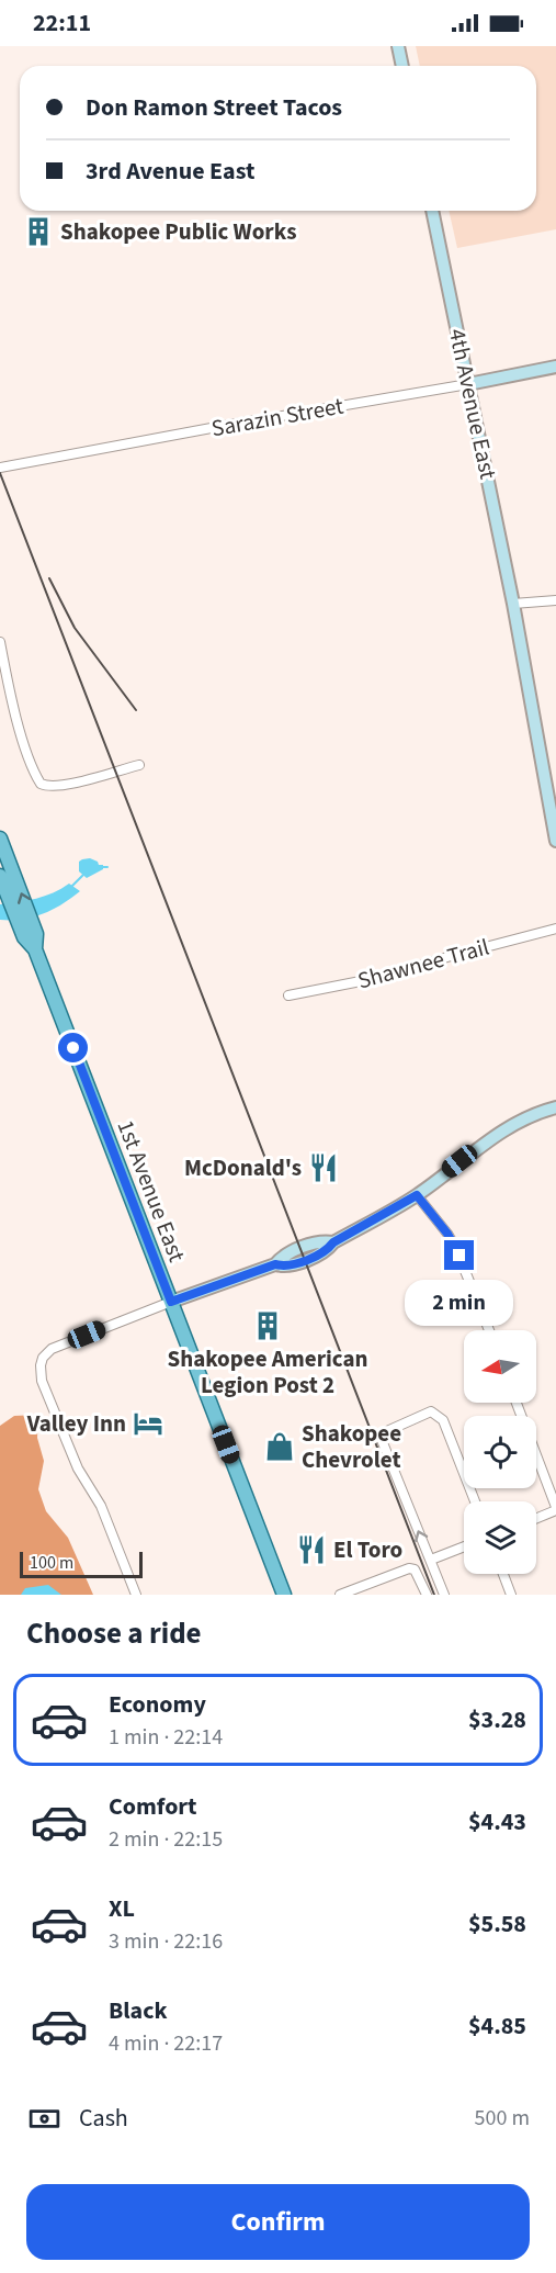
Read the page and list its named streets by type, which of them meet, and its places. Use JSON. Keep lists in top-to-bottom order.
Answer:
{
  "streets": {
    "main road": ["1st Avenue East"],
    "street": ["4th Avenue East", "Sarazin Street", "Shawnee Trail"]
  },
  "crossings": [
    ["4th Avenue East", "Sarazin Street"]
  ],
  "places": {
    "building": ["Shakopee Public Works", "Shakopee American Legion Post 2"],
    "restaurant": ["McDonald's", "El Toro"],
    "hotel": ["Valley Inn"],
    "shop": ["Shakopee Chevrolet"]
  },
  "scale_bar": "100 m",
  "north": "left",
  "page": {
    "status": "22:11",
    "banner": ["Don Ramon Street Tacos", "3rd Avenue East"],
    "bubble": "2 min",
    "scale": "100 m",
    "heading": "Choose a ride",
    "list": [
      {
        "name": "Economy",
        "note": "1 min · 22:14",
        "value": "$3.28"
      },
      {
        "name": "Comfort",
        "note": "2 min · 22:15",
        "value": "$4.43"
      },
      {
        "name": "XL",
        "note": "3 min · 22:16",
        "value": "$5.58"
      },
      {
        "name": "Black",
        "note": "4 min · 22:17",
        "value": "$4.85"
      }
    ],
    "pay": ["Cash", "500 m"],
    "buttons": "Confirm"
  }
}
